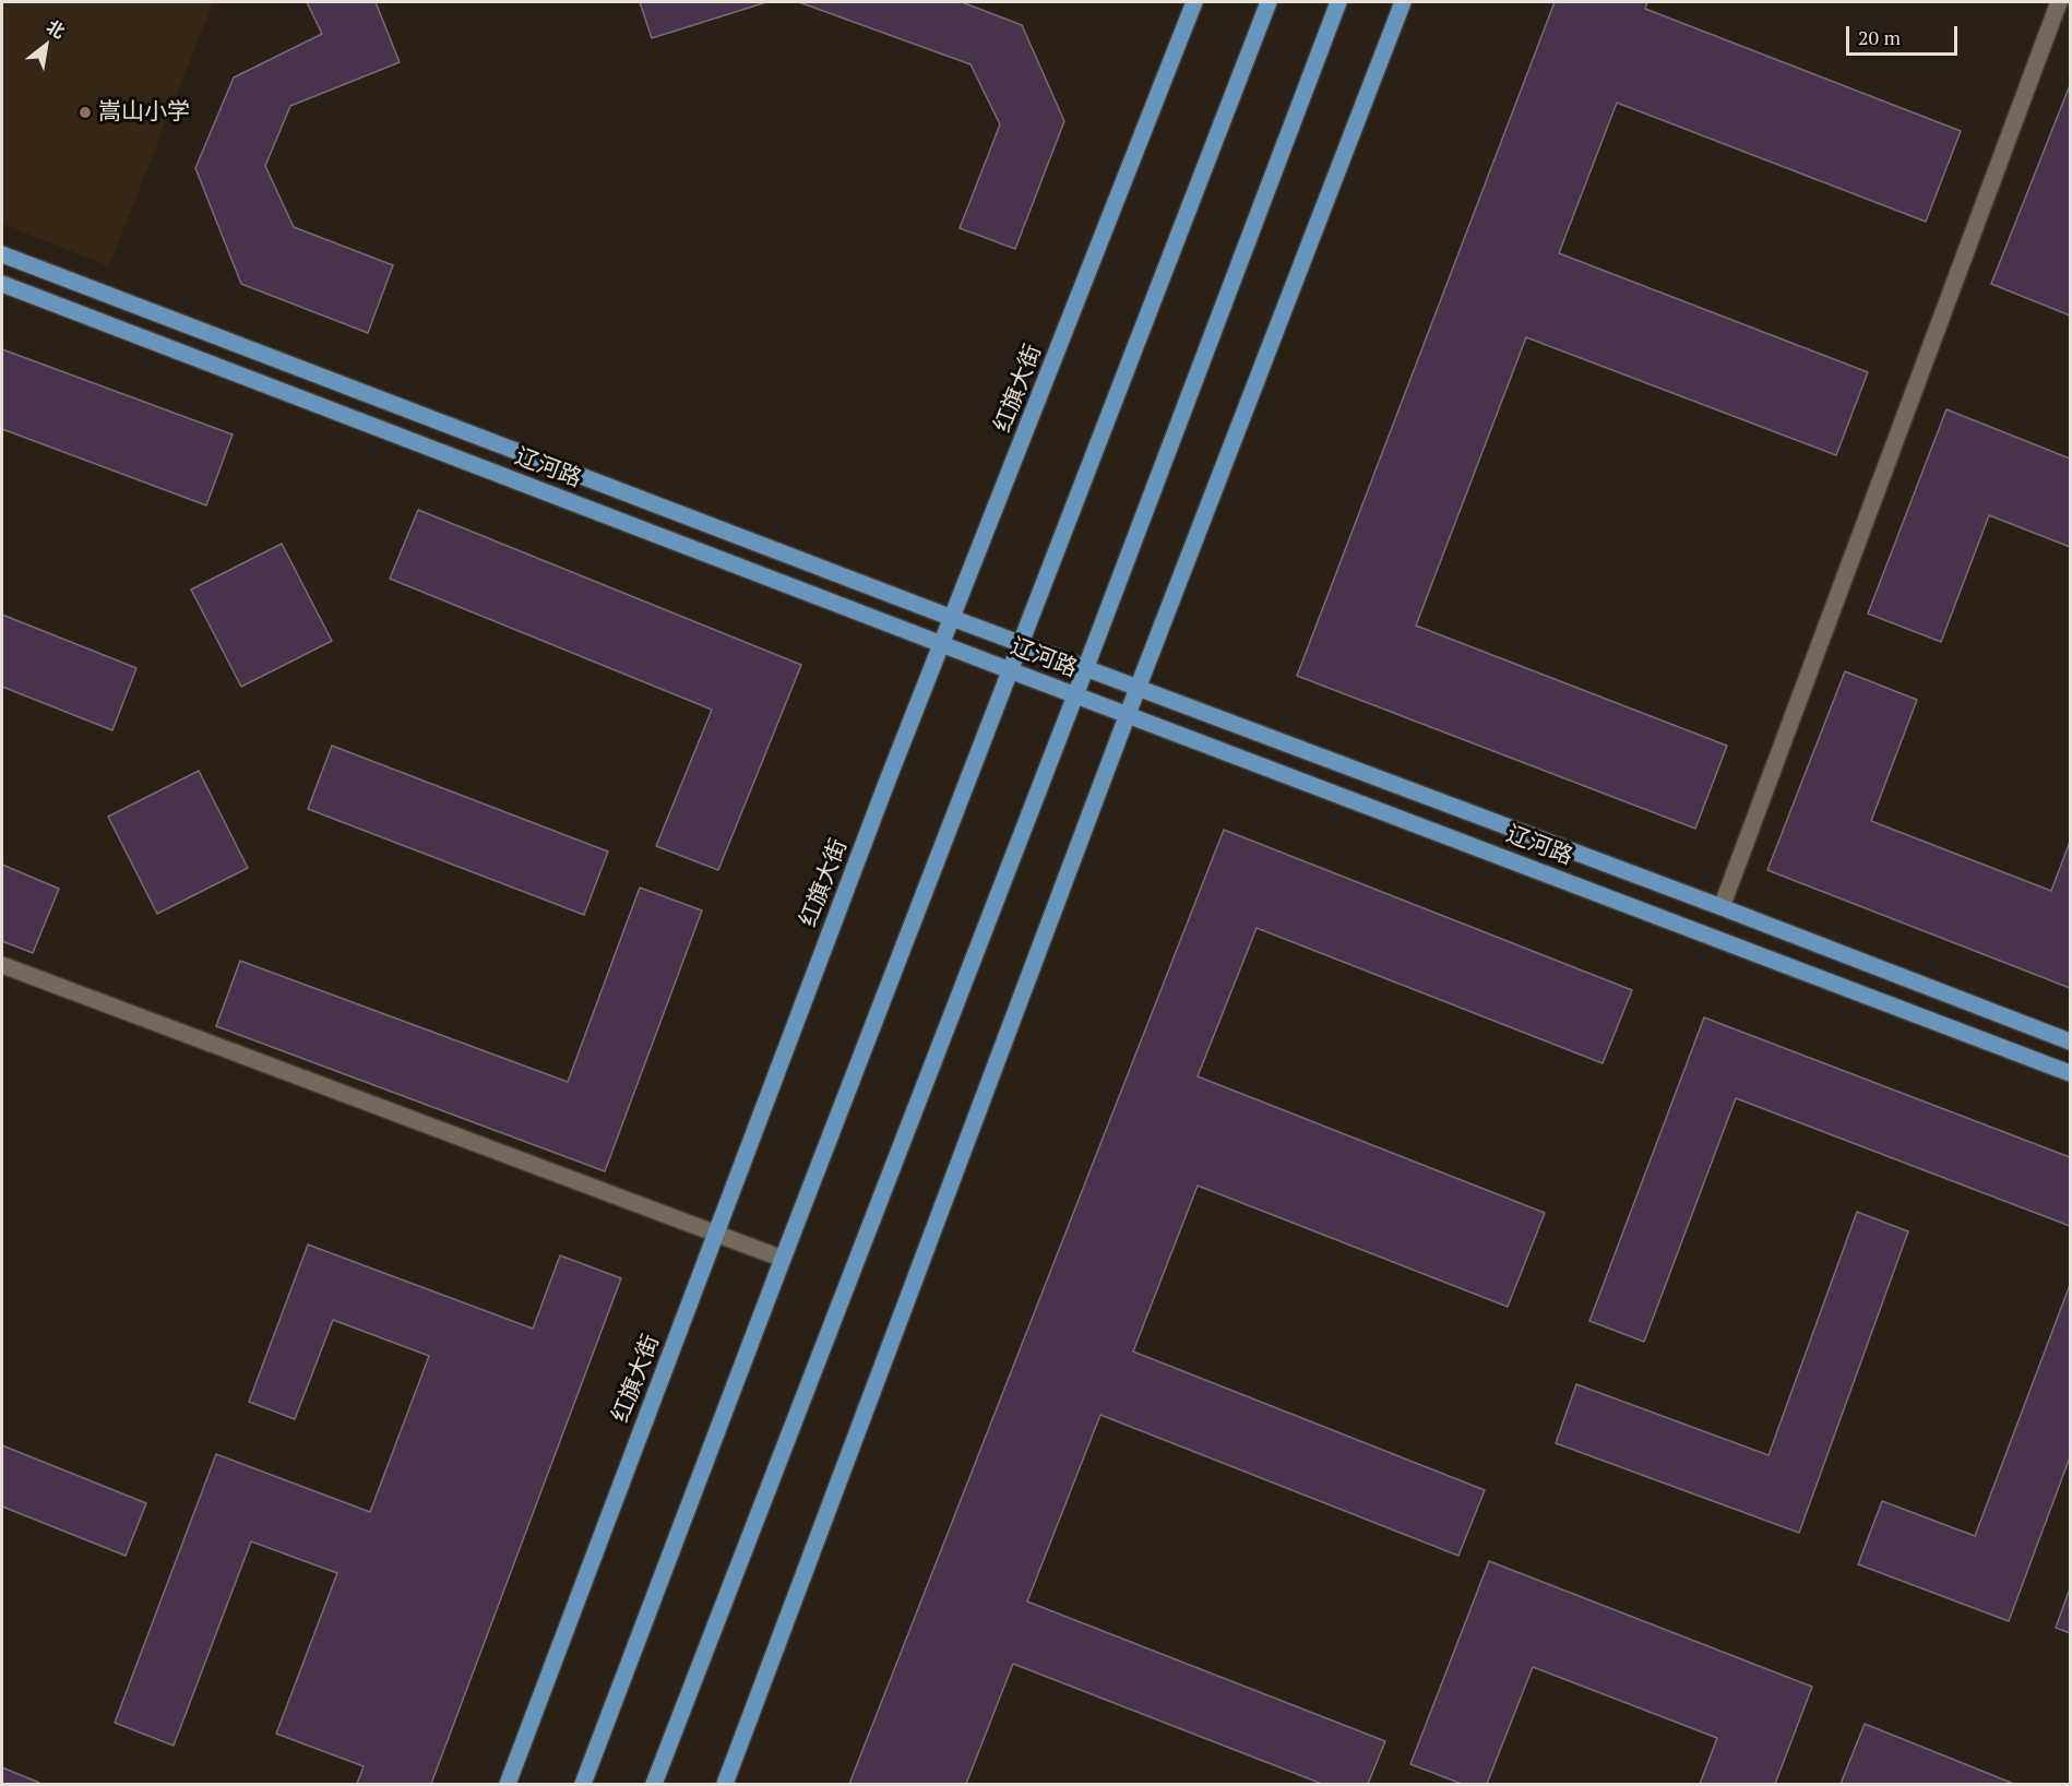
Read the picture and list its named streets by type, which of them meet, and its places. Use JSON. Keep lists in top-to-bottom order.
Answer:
{
  "streets": {
    "main road": ["红旗大街", "辽河路"]
  },
  "crossings": [
    ["红旗大街", "辽河路"]
  ],
  "places": ["嵩山小学"],
  "scale_bar": "20 m",
  "north": "top right"
}
